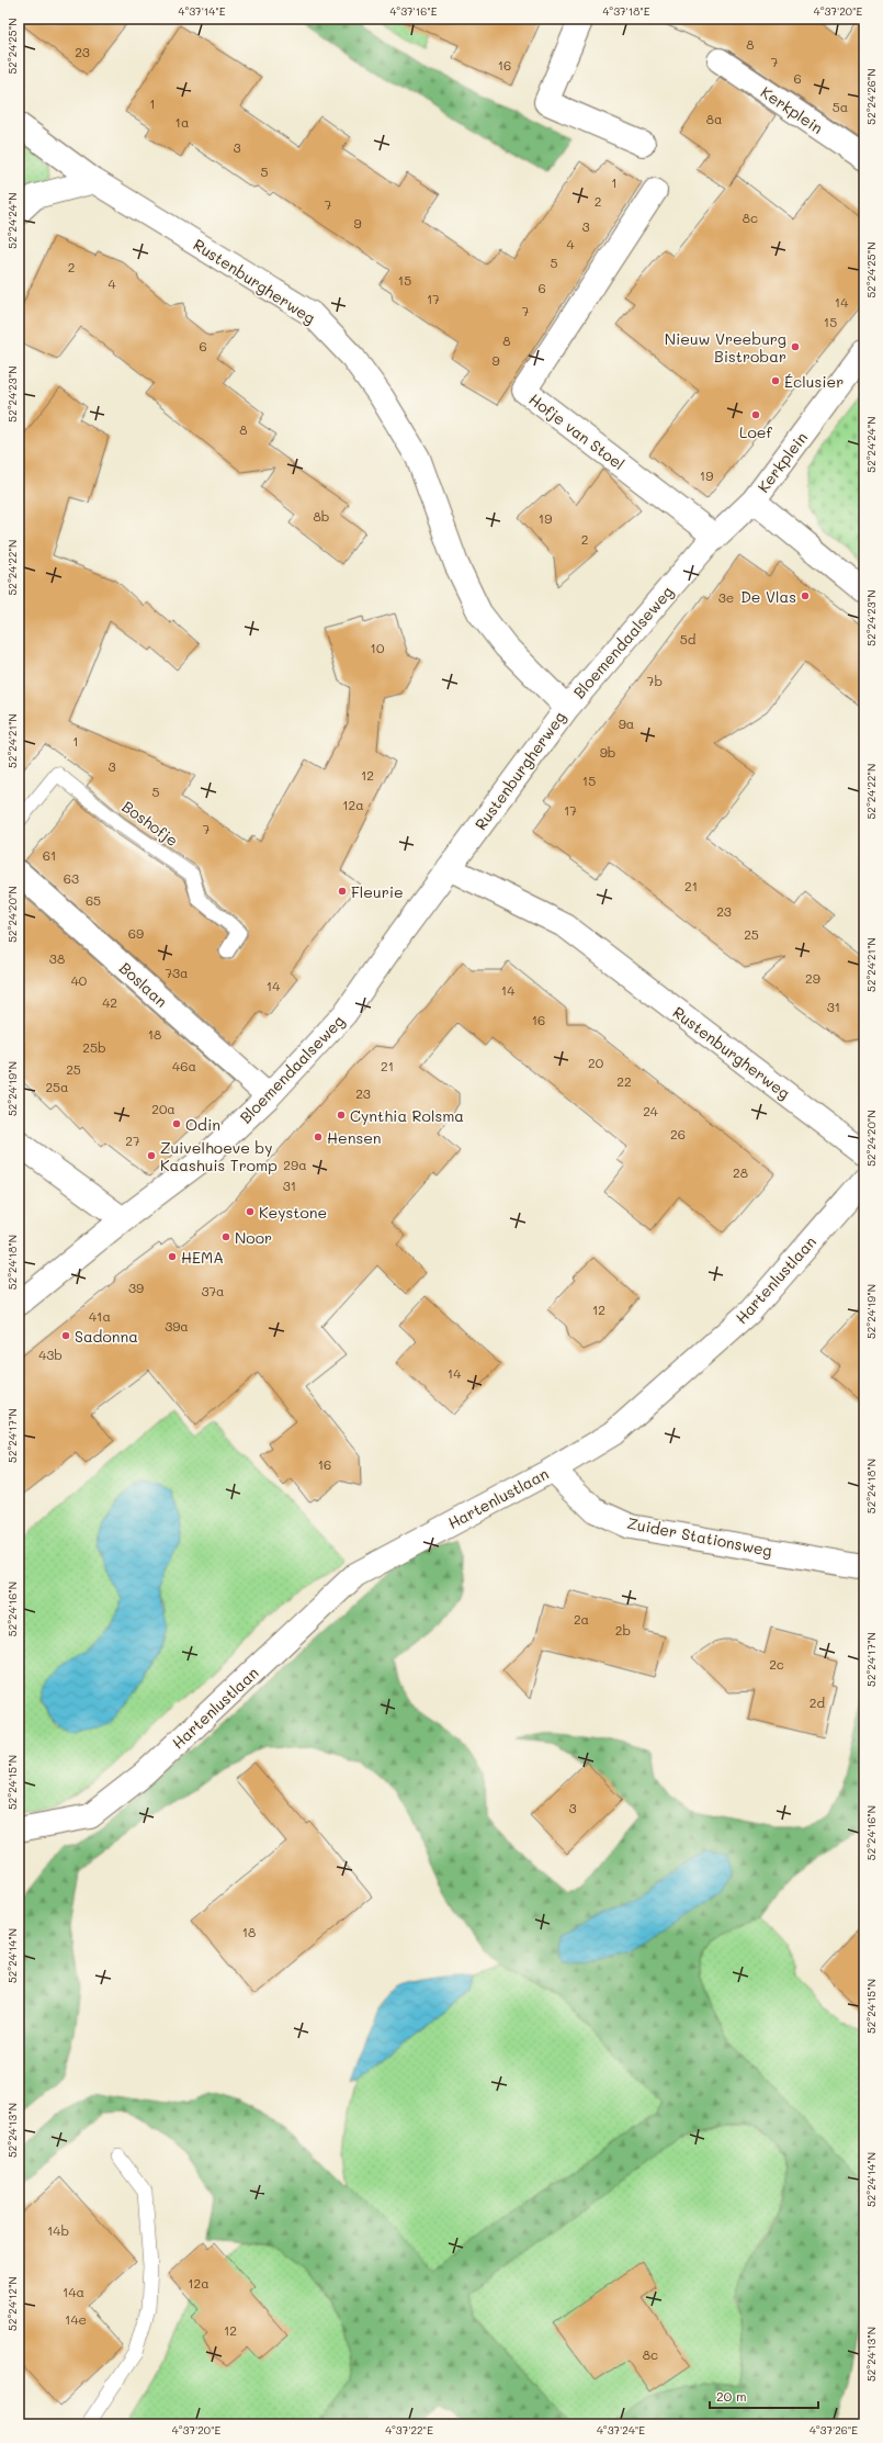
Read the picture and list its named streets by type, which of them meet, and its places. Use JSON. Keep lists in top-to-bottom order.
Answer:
{
  "streets": {
    "street": [
      "Kerkplein",
      "Rustenburgherweg",
      "Hofje van Stoel",
      "Bloemendaalseweg",
      "Boslaan",
      "Hartenlustlaan",
      "Zuider Stationsweg"
    ],
    "lane": ["Boshofje"]
  },
  "crossings": [
    ["Kerkplein", "Bloemendaalseweg"],
    ["Rustenburgherweg", "Bloemendaalseweg"],
    ["Hofje van Stoel", "Bloemendaalseweg"],
    ["Bloemendaalseweg", "Boslaan"],
    ["Hartenlustlaan", "Zuider Stationsweg"]
  ],
  "places": [
    "Nieuw Vreeburg Bistrobar",
    "Éclusier",
    "Loef",
    "De Vlas",
    "Fleurie",
    "Cynthia Rolsma",
    "Odin",
    "Hensen",
    "Zuivelhoeve by Kaashuis Tromp",
    "Keystone",
    "Noor",
    "HEMA",
    "Sadonna"
  ],
  "house_numbers": [
    "8",
    "23",
    "7",
    "16",
    "6",
    "1",
    "5a",
    "8a",
    "1a",
    "3",
    "5",
    "1",
    "2",
    "7",
    "8c",
    "9",
    "3",
    "4",
    "5",
    "2",
    "15",
    "4",
    "6",
    "17",
    "14",
    "7",
    "15",
    "8",
    "6",
    "9",
    "8",
    "19",
    "8b",
    "19",
    "2",
    "3e",
    "5d",
    "10",
    "7b",
    "9a",
    "1",
    "9b",
    "3",
    "12",
    "15",
    "5",
    "12a",
    "17",
    "7",
    "61",
    "63",
    "21",
    "65",
    "23",
    "69",
    "25",
    "38",
    "73a",
    "29",
    "40",
    "14",
    "14",
    "42",
    "31",
    "16",
    "18",
    "25b",
    "20",
    "46a",
    "21",
    "25",
    "22",
    "25a",
    "23",
    "20a",
    "24",
    "26",
    "27",
    "29a",
    "28",
    "31",
    "39",
    "37a",
    "12",
    "41a",
    "39a",
    "43b",
    "14",
    "16",
    "2a",
    "2b",
    "2c",
    "2d",
    "3",
    "18",
    "14b",
    "12a",
    "14a",
    "14e",
    "12",
    "8c"
  ],
  "scale_bar": "20 m",
  "coordinates": [
    "4°37'14\"E",
    "4°37'16\"E",
    "4°37'18\"E",
    "4°37'20\"E",
    "52°24'25\"N",
    "52°24'26\"N",
    "52°24'24\"N",
    "52°24'23\"N",
    "52°24'22\"N",
    "52°24'21\"N",
    "52°24'20\"N",
    "52°24'19\"N",
    "52°24'18\"N",
    "52°24'17\"N",
    "52°24'16\"N",
    "52°24'15\"N",
    "52°24'14\"N",
    "52°24'13\"N",
    "52°24'12\"N",
    "4°37'22\"E",
    "4°37'24\"E",
    "4°37'26\"E"
  ]
}
